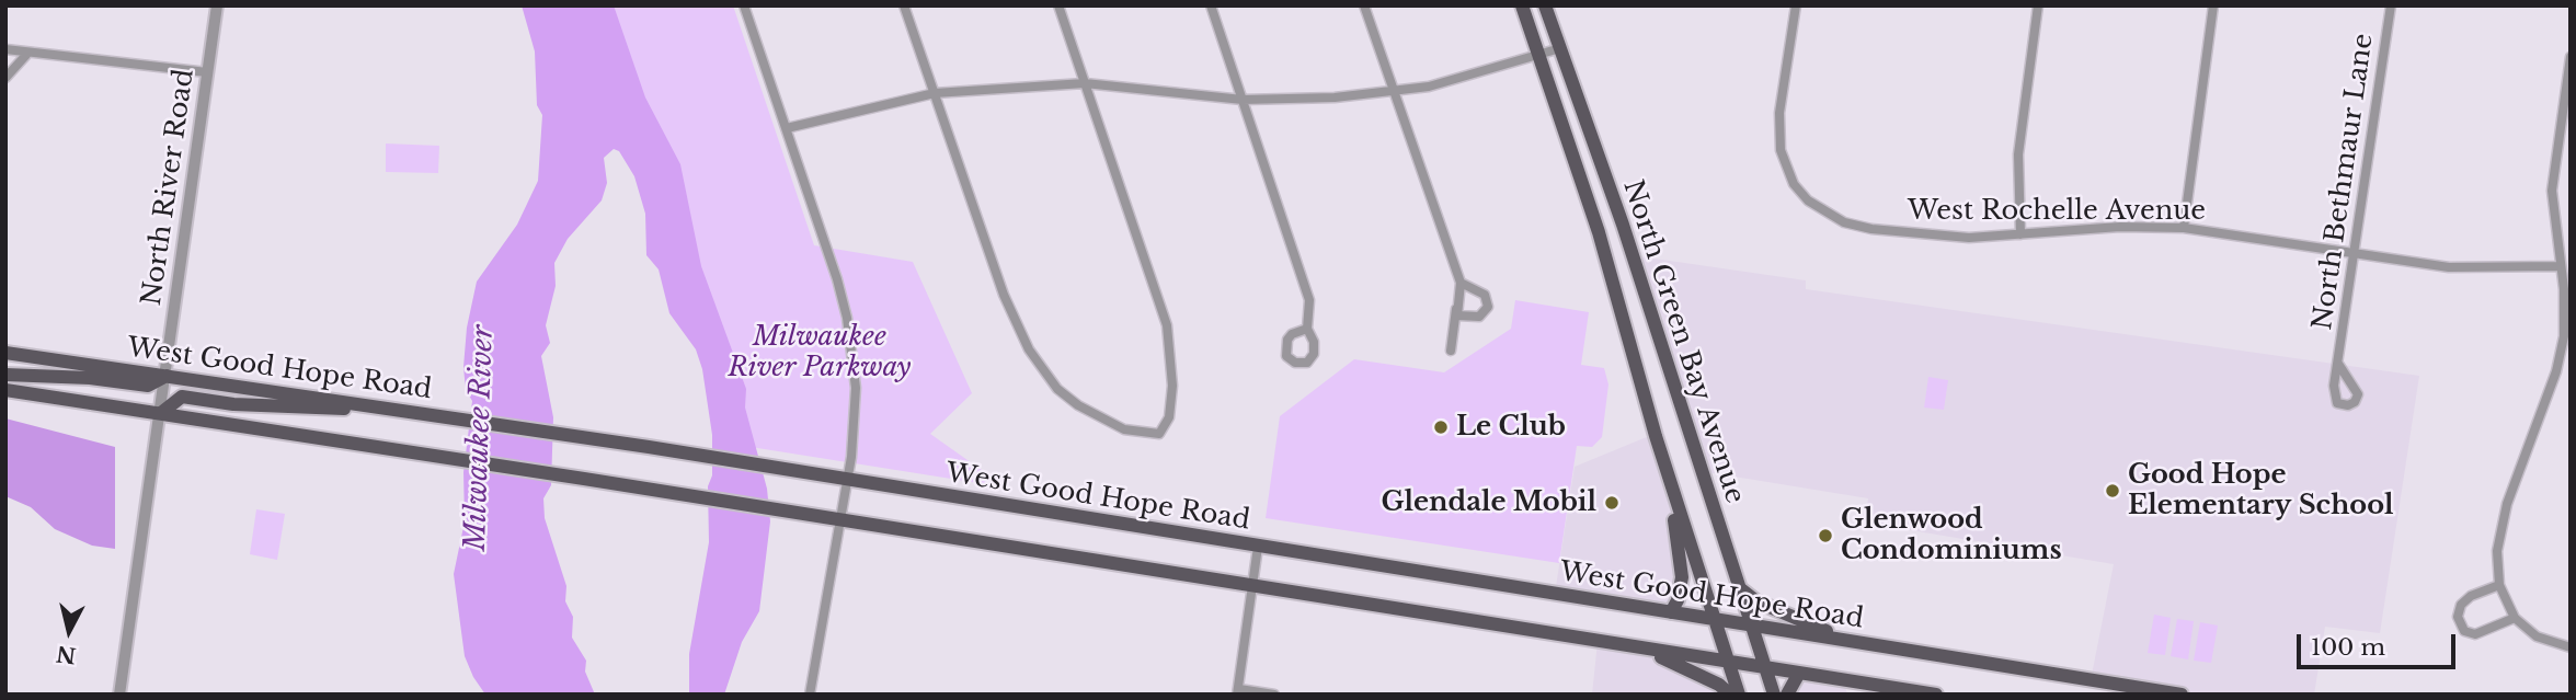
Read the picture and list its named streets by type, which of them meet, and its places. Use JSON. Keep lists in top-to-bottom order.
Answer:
{
  "streets": {
    "main road": ["North Green Bay Avenue", "West Good Hope Road"],
    "street": ["North Bethmaur Lane", "North River Road", "West Rochelle Avenue"]
  },
  "crossings": [
    ["North Bethmaur Lane", "West Rochelle Avenue"],
    ["North River Road", "West Good Hope Road"],
    ["North Green Bay Avenue", "West Good Hope Road"]
  ],
  "water": ["Milwaukee River"],
  "parks": ["Milwaukee River Parkway"],
  "places": [
    "Le Club",
    "Good Hope Elementary School",
    "Glendale Mobil",
    "Glenwood Condominiums"
  ],
  "scale_bar": "100 m",
  "north": "bottom"
}
